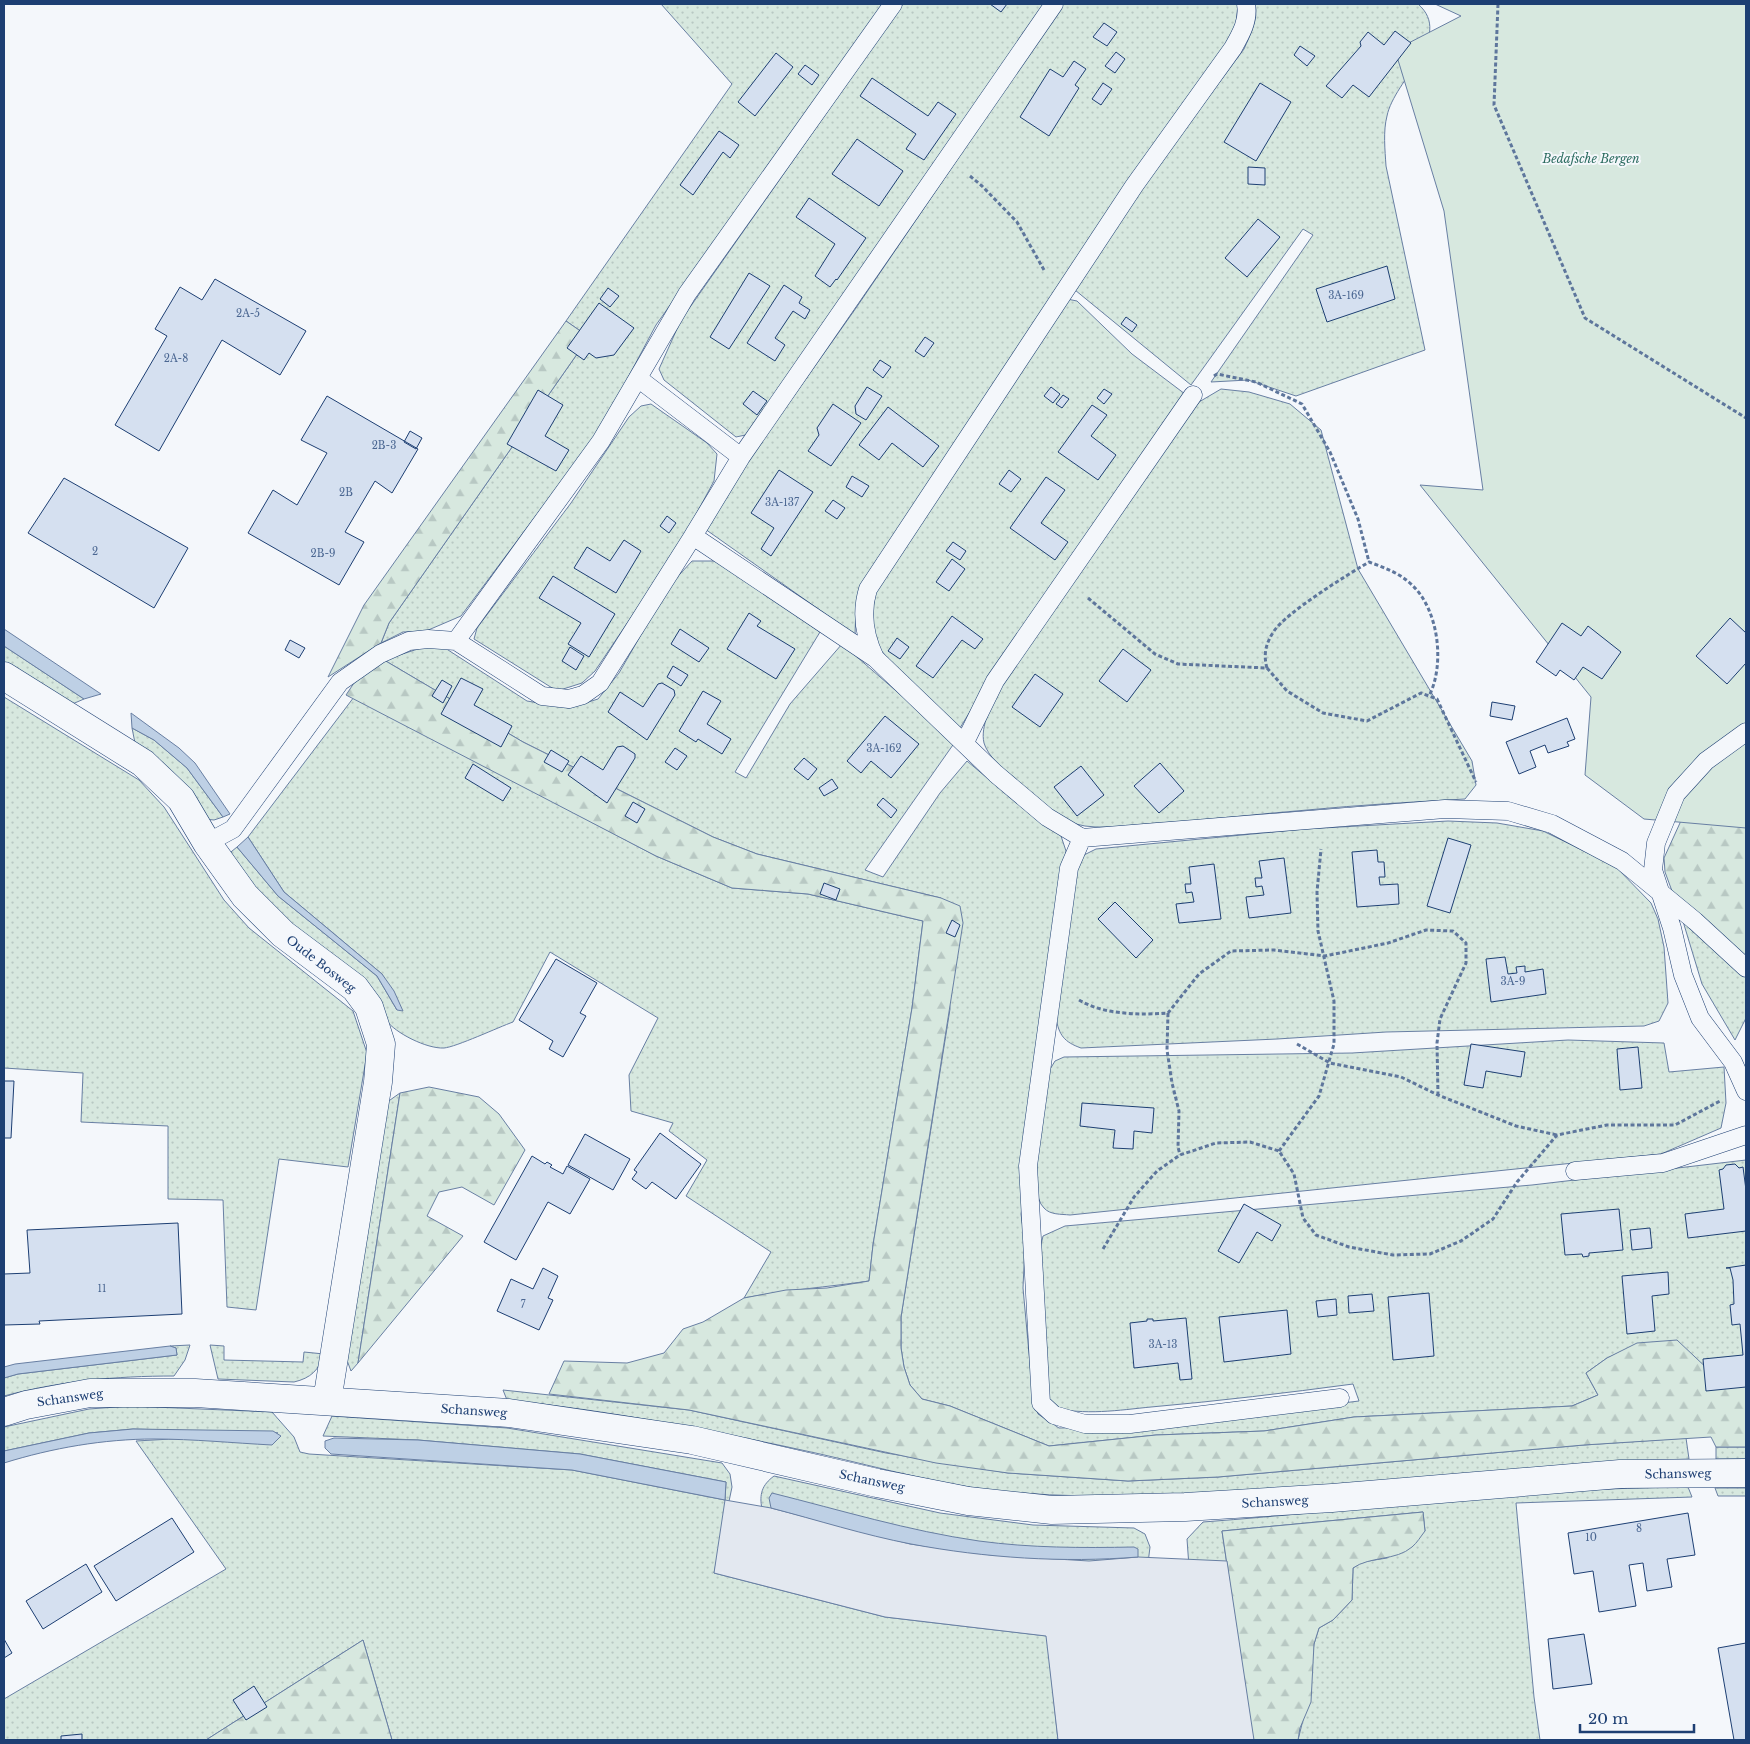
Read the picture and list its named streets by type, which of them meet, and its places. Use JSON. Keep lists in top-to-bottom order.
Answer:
{
  "streets": {
    "street": ["Oude Bosweg", "Schansweg"]
  },
  "crossings": [
    ["Oude Bosweg", "Schansweg"]
  ],
  "parks": ["Bedafsche Bergen"],
  "house_numbers": [
    "3A-169",
    "2A-5",
    "2A-8",
    "2B-3",
    "2B",
    "3A-137",
    "2",
    "2B-9",
    "3A-162",
    "3A-9",
    "11",
    "7",
    "3A-13",
    "8",
    "10"
  ],
  "scale_bar": "20 m"
}
